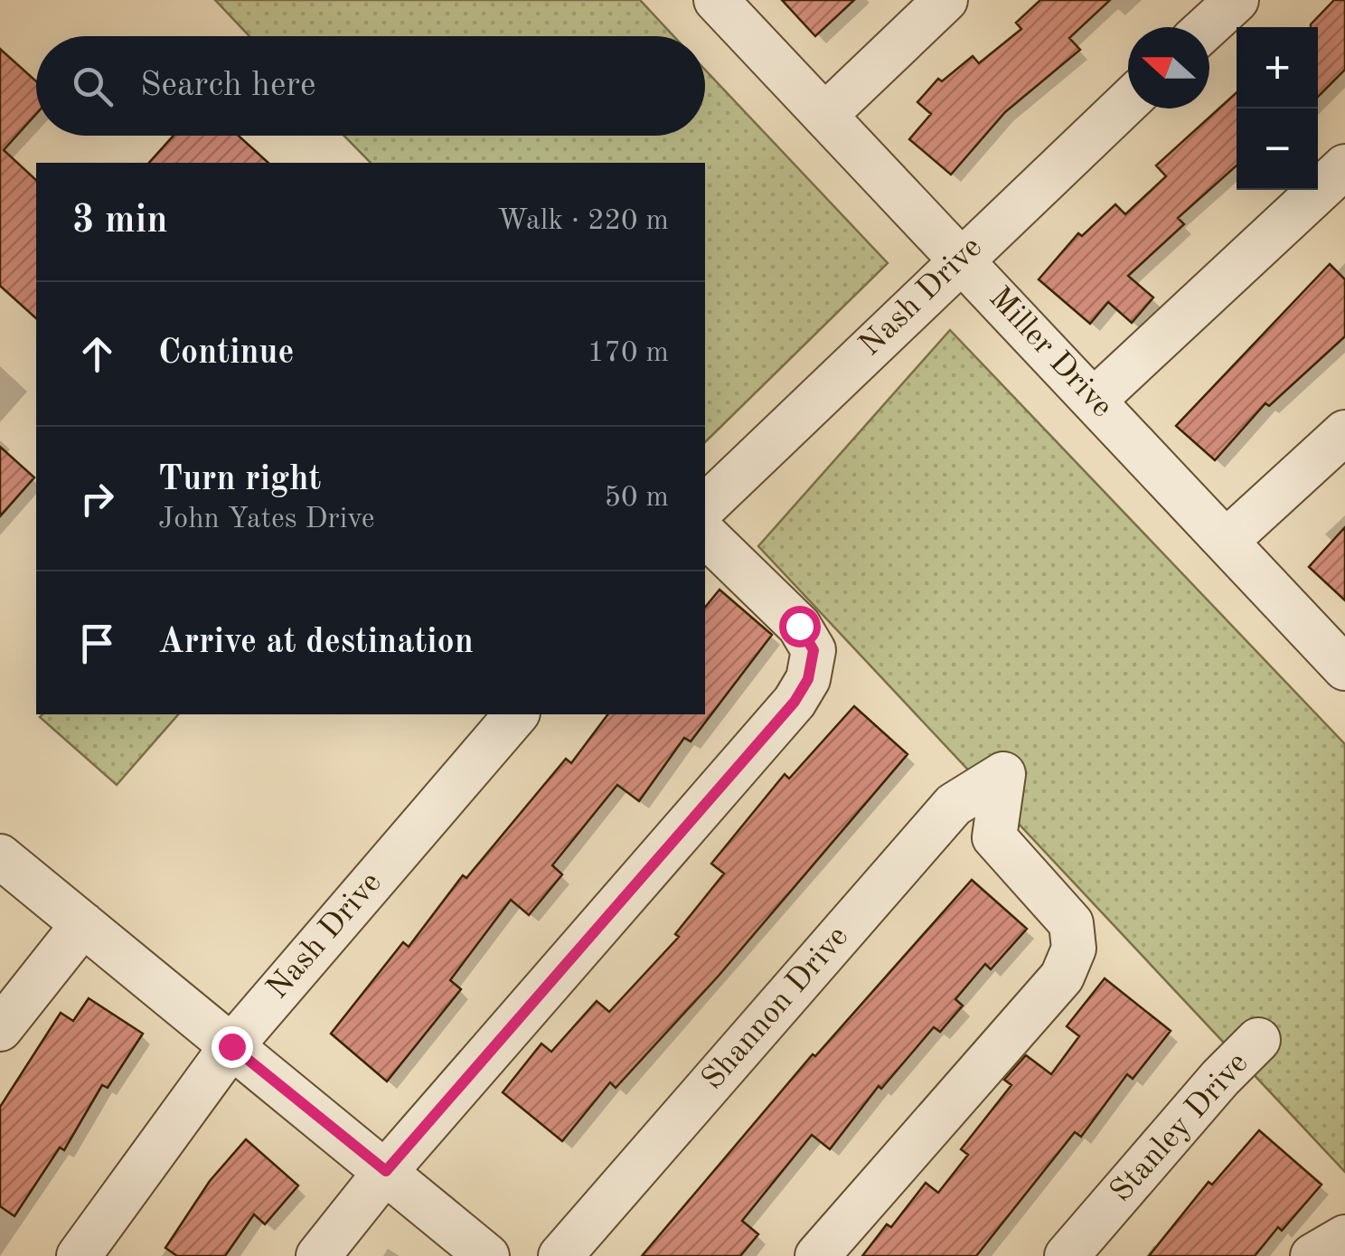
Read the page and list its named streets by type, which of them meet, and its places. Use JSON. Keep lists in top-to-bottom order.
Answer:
{
  "streets": {
    "street": [
      "Nash Drive",
      "Miller Drive",
      "Shannon Drive",
      "Stanley Drive"
    ]
  },
  "crossings": [
    ["Nash Drive", "Miller Drive"]
  ],
  "north": "left",
  "page": {
    "map_buttons": ["+", "−"],
    "search": "Search here",
    "heading": ["3 min", "Walk · 220 m"],
    "list": [
      ["Continue", "170 m"],
      ["Turn right", "John Yates Drive", "50 m"],
      "Arrive at destination"
    ]
  }
}
